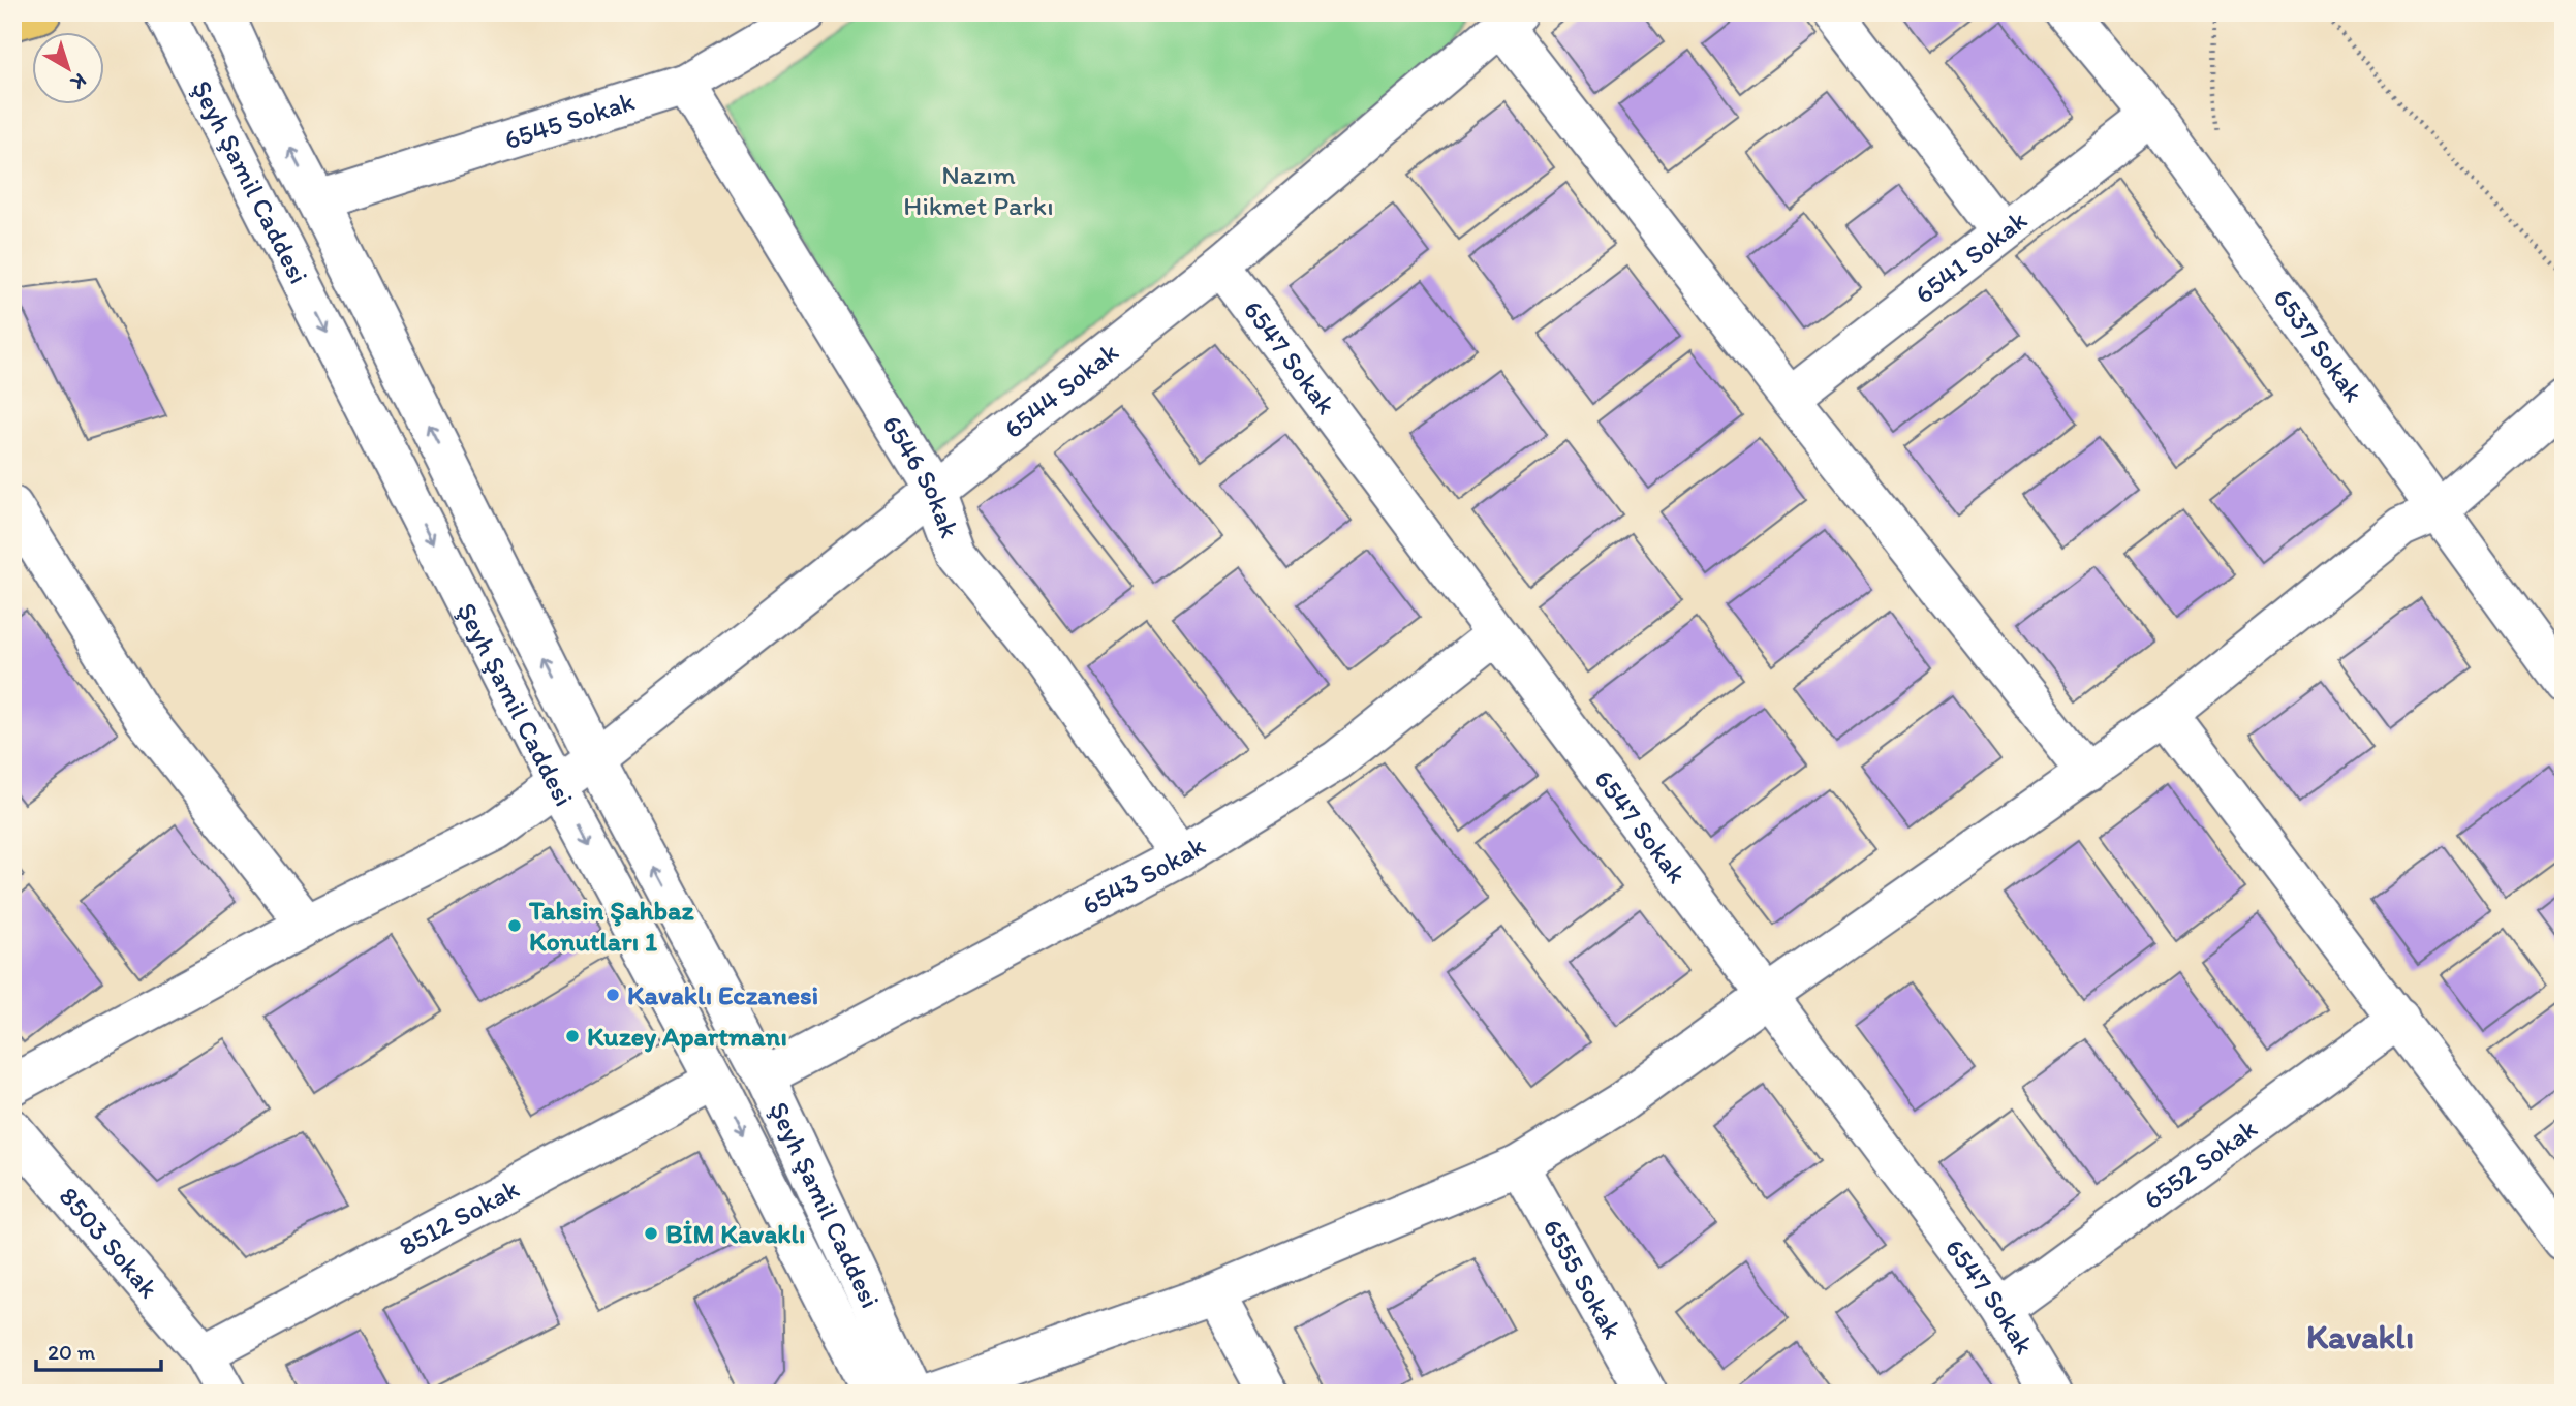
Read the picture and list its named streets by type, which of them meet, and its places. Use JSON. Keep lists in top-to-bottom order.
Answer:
{
  "streets": {
    "street": [
      "6545 Sokak",
      "Şeyh Şamil Caddesi",
      "6541 Sokak",
      "6537 Sokak",
      "6547 Sokak",
      "6544 Sokak",
      "6546 Sokak",
      "6543 Sokak",
      "6552 Sokak",
      "8512 Sokak",
      "8503 Sokak",
      "6555 Sokak"
    ]
  },
  "crossings": [
    ["6545 Sokak", "Şeyh Şamil Caddesi"],
    ["6545 Sokak", "6546 Sokak"],
    ["Şeyh Şamil Caddesi", "6544 Sokak"],
    ["Şeyh Şamil Caddesi", "6543 Sokak"],
    ["Şeyh Şamil Caddesi", "8512 Sokak"],
    ["6541 Sokak", "6537 Sokak"],
    ["6547 Sokak", "6544 Sokak"],
    ["6547 Sokak", "6543 Sokak"],
    ["6547 Sokak", "6552 Sokak"],
    ["6544 Sokak", "6546 Sokak"],
    ["6546 Sokak", "6543 Sokak"],
    ["8512 Sokak", "8503 Sokak"]
  ],
  "districts": ["Kavaklı"],
  "parks": ["Nazım Hikmet Parkı"],
  "places": [
    "Tahsin Şahbaz Konutları 1",
    "Kavaklı Eczanesi",
    "Kuzey Apartmanı",
    "BİM Kavaklı"
  ],
  "scale_bar": "20 m",
  "north": "bottom right"
}
